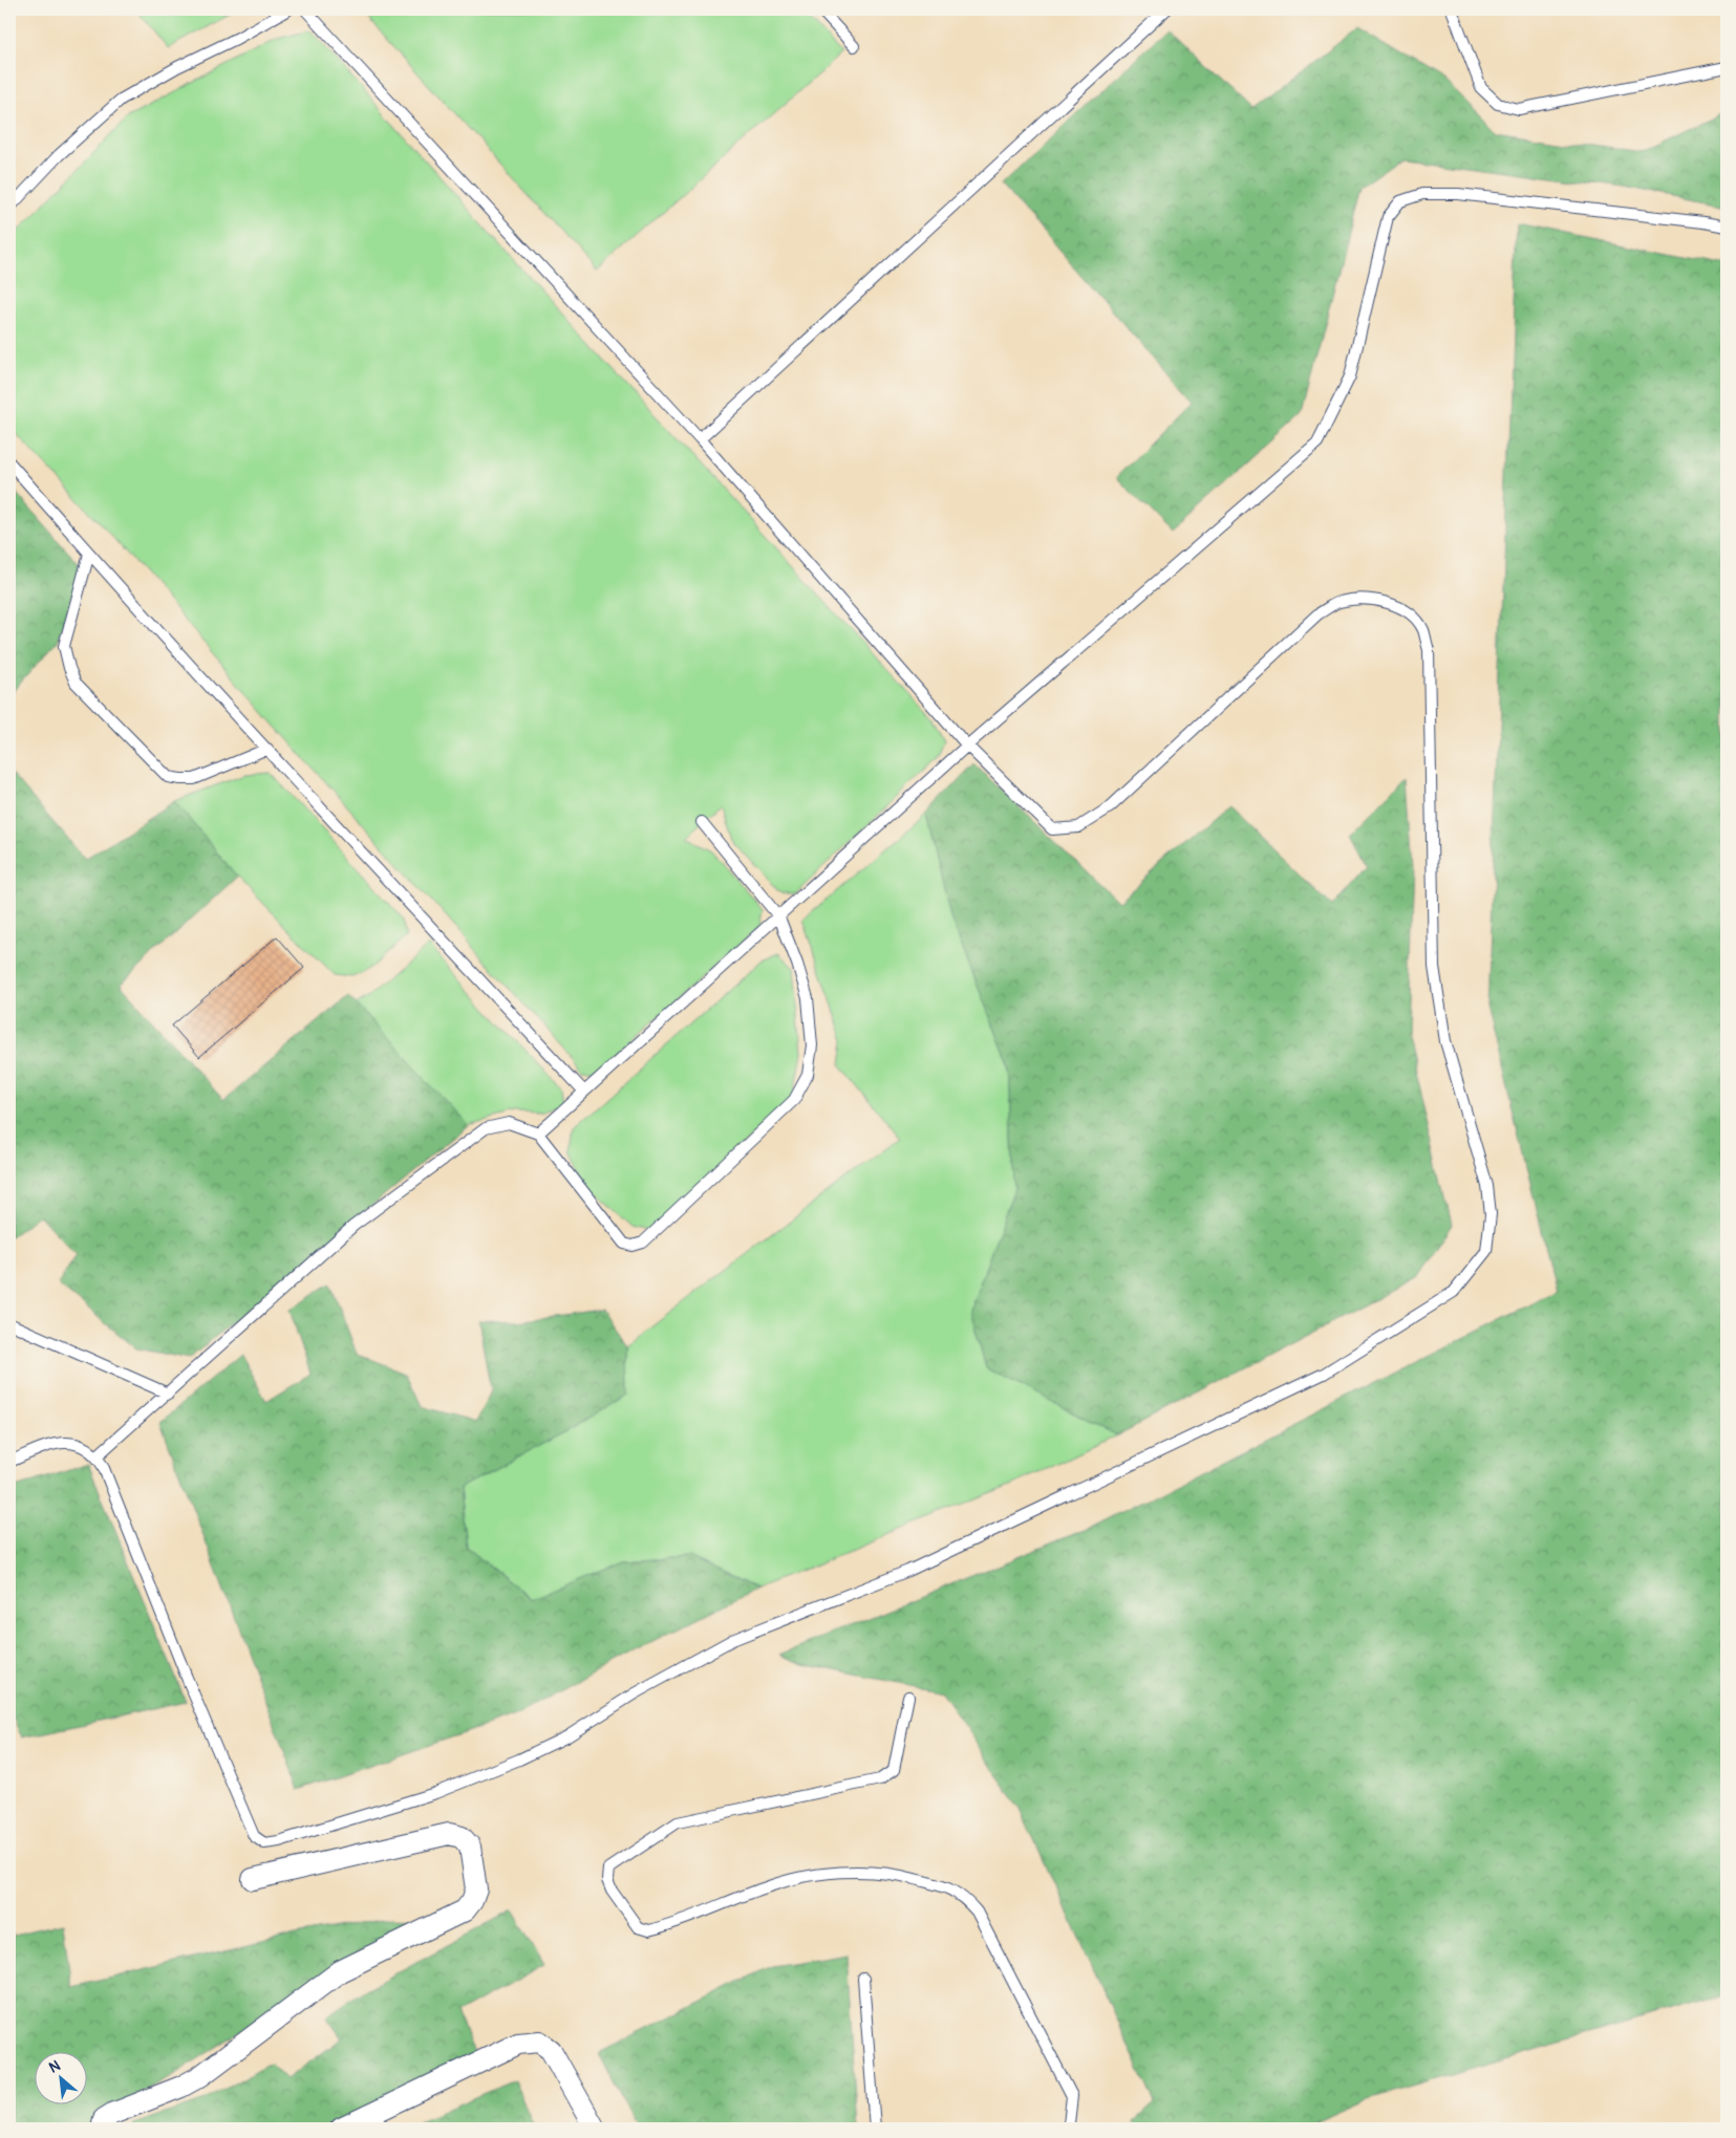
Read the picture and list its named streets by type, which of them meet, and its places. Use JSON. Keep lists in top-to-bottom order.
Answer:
{
  "north": "top left"
}
